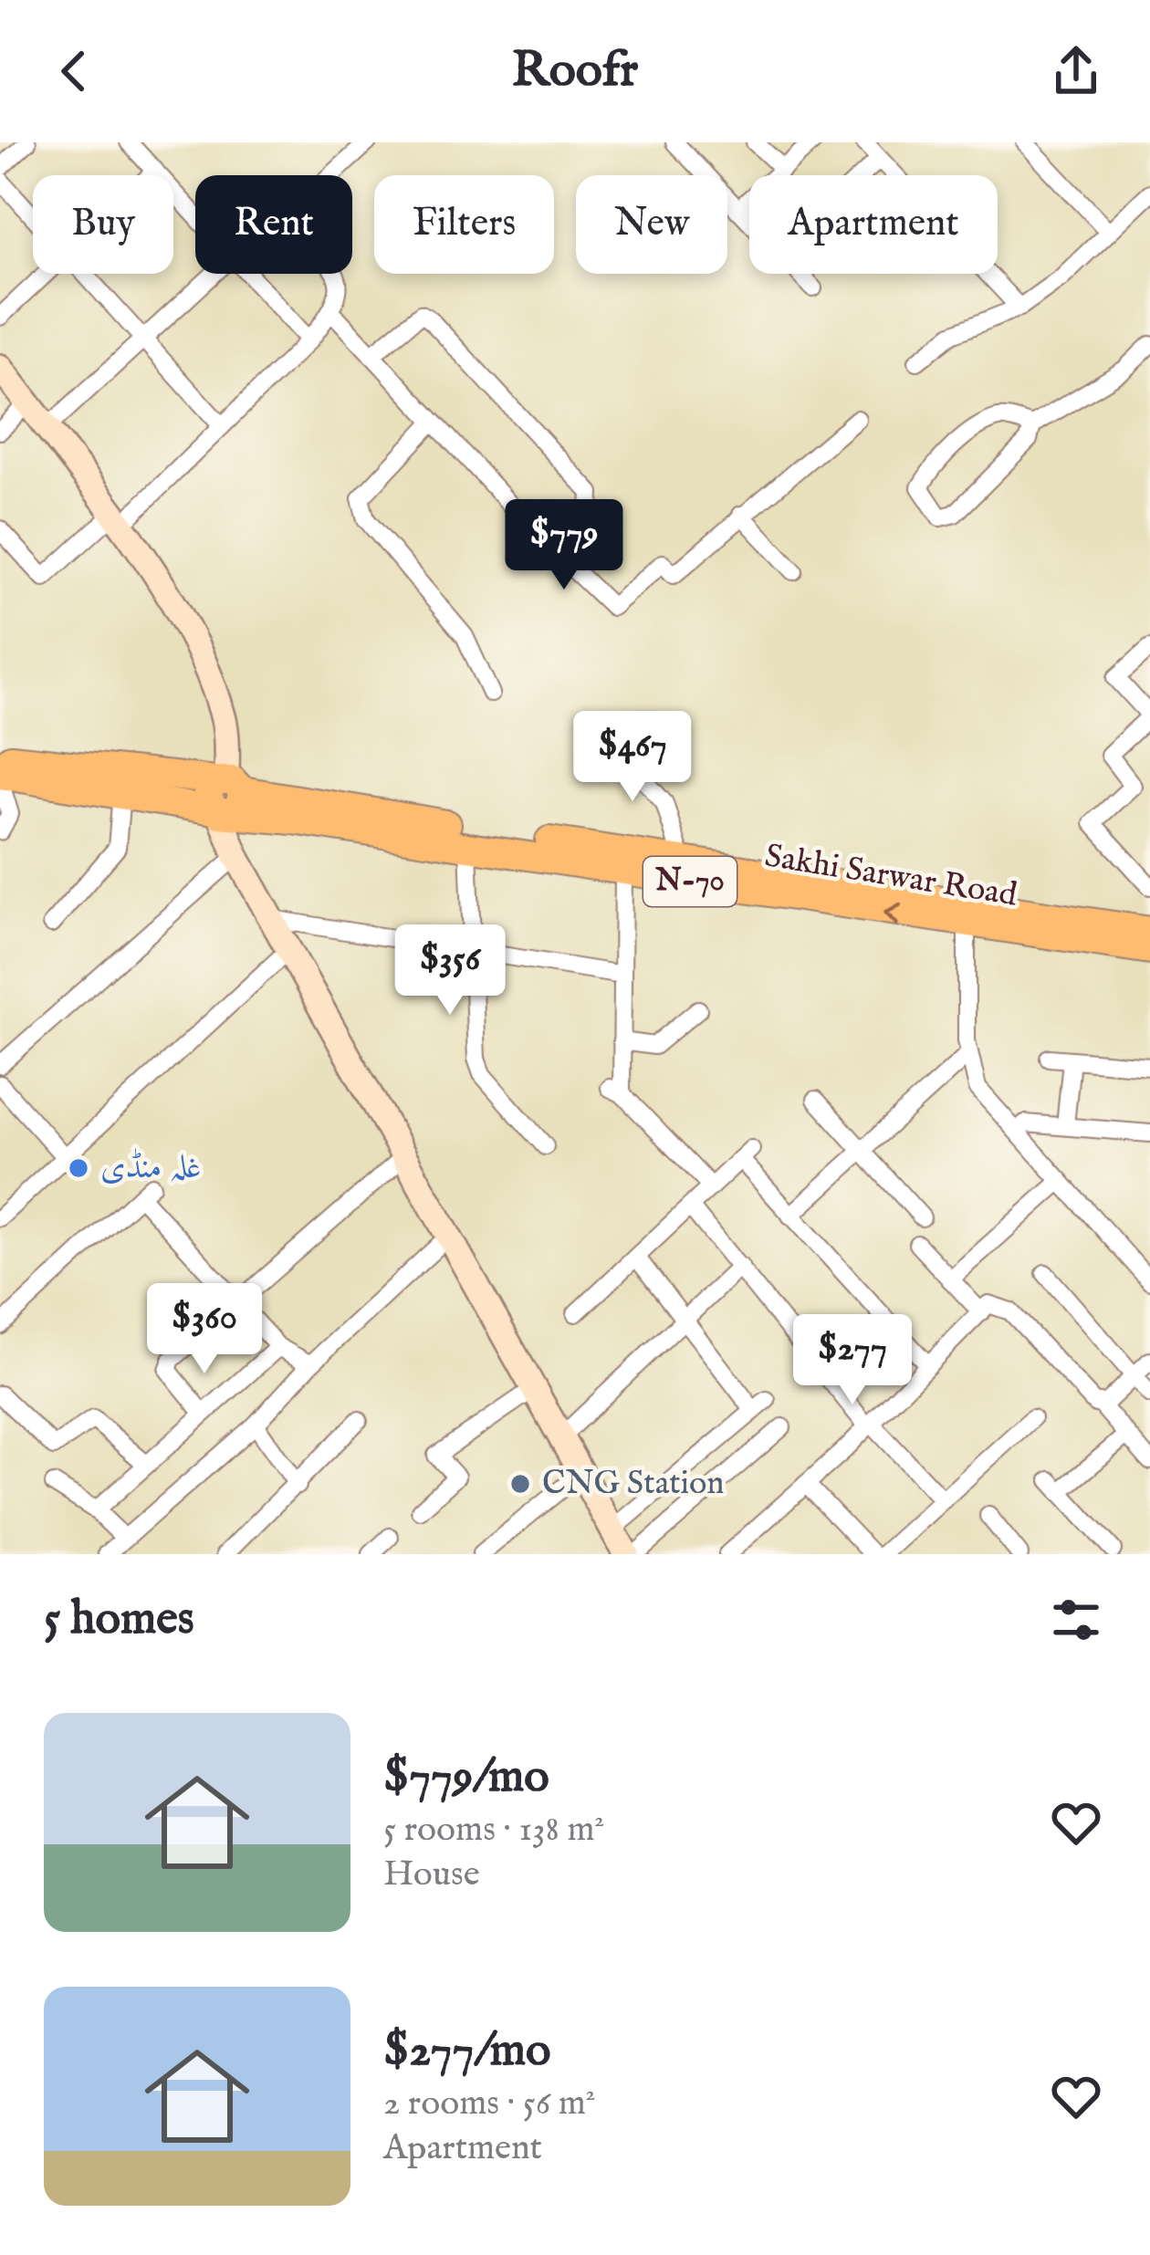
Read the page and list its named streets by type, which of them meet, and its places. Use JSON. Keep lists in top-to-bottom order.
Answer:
{
  "streets": {
    "highway": ["Sakhi Sarwar Road", "N-70"]
  },
  "crossings": [
    ["Sakhi Sarwar Road", "N-70"]
  ],
  "places": ["غلہ منڈی", "CNG Station"],
  "page": {
    "header": "Roofr",
    "chip": [
      "Buy",
      "Rent",
      "Filters",
      "New",
      "Apartment"
    ],
    "price": [
      "$779",
      "$467",
      "$356",
      "$360",
      "$277"
    ],
    "heading": "5 homes",
    "list": [
      {
        "name": "$779/mo",
        "note": "5 rooms · 138 m² · House"
      },
      {
        "name": "$277/mo",
        "note": "2 rooms · 56 m² · Apartment"
      }
    ]
  }
}
